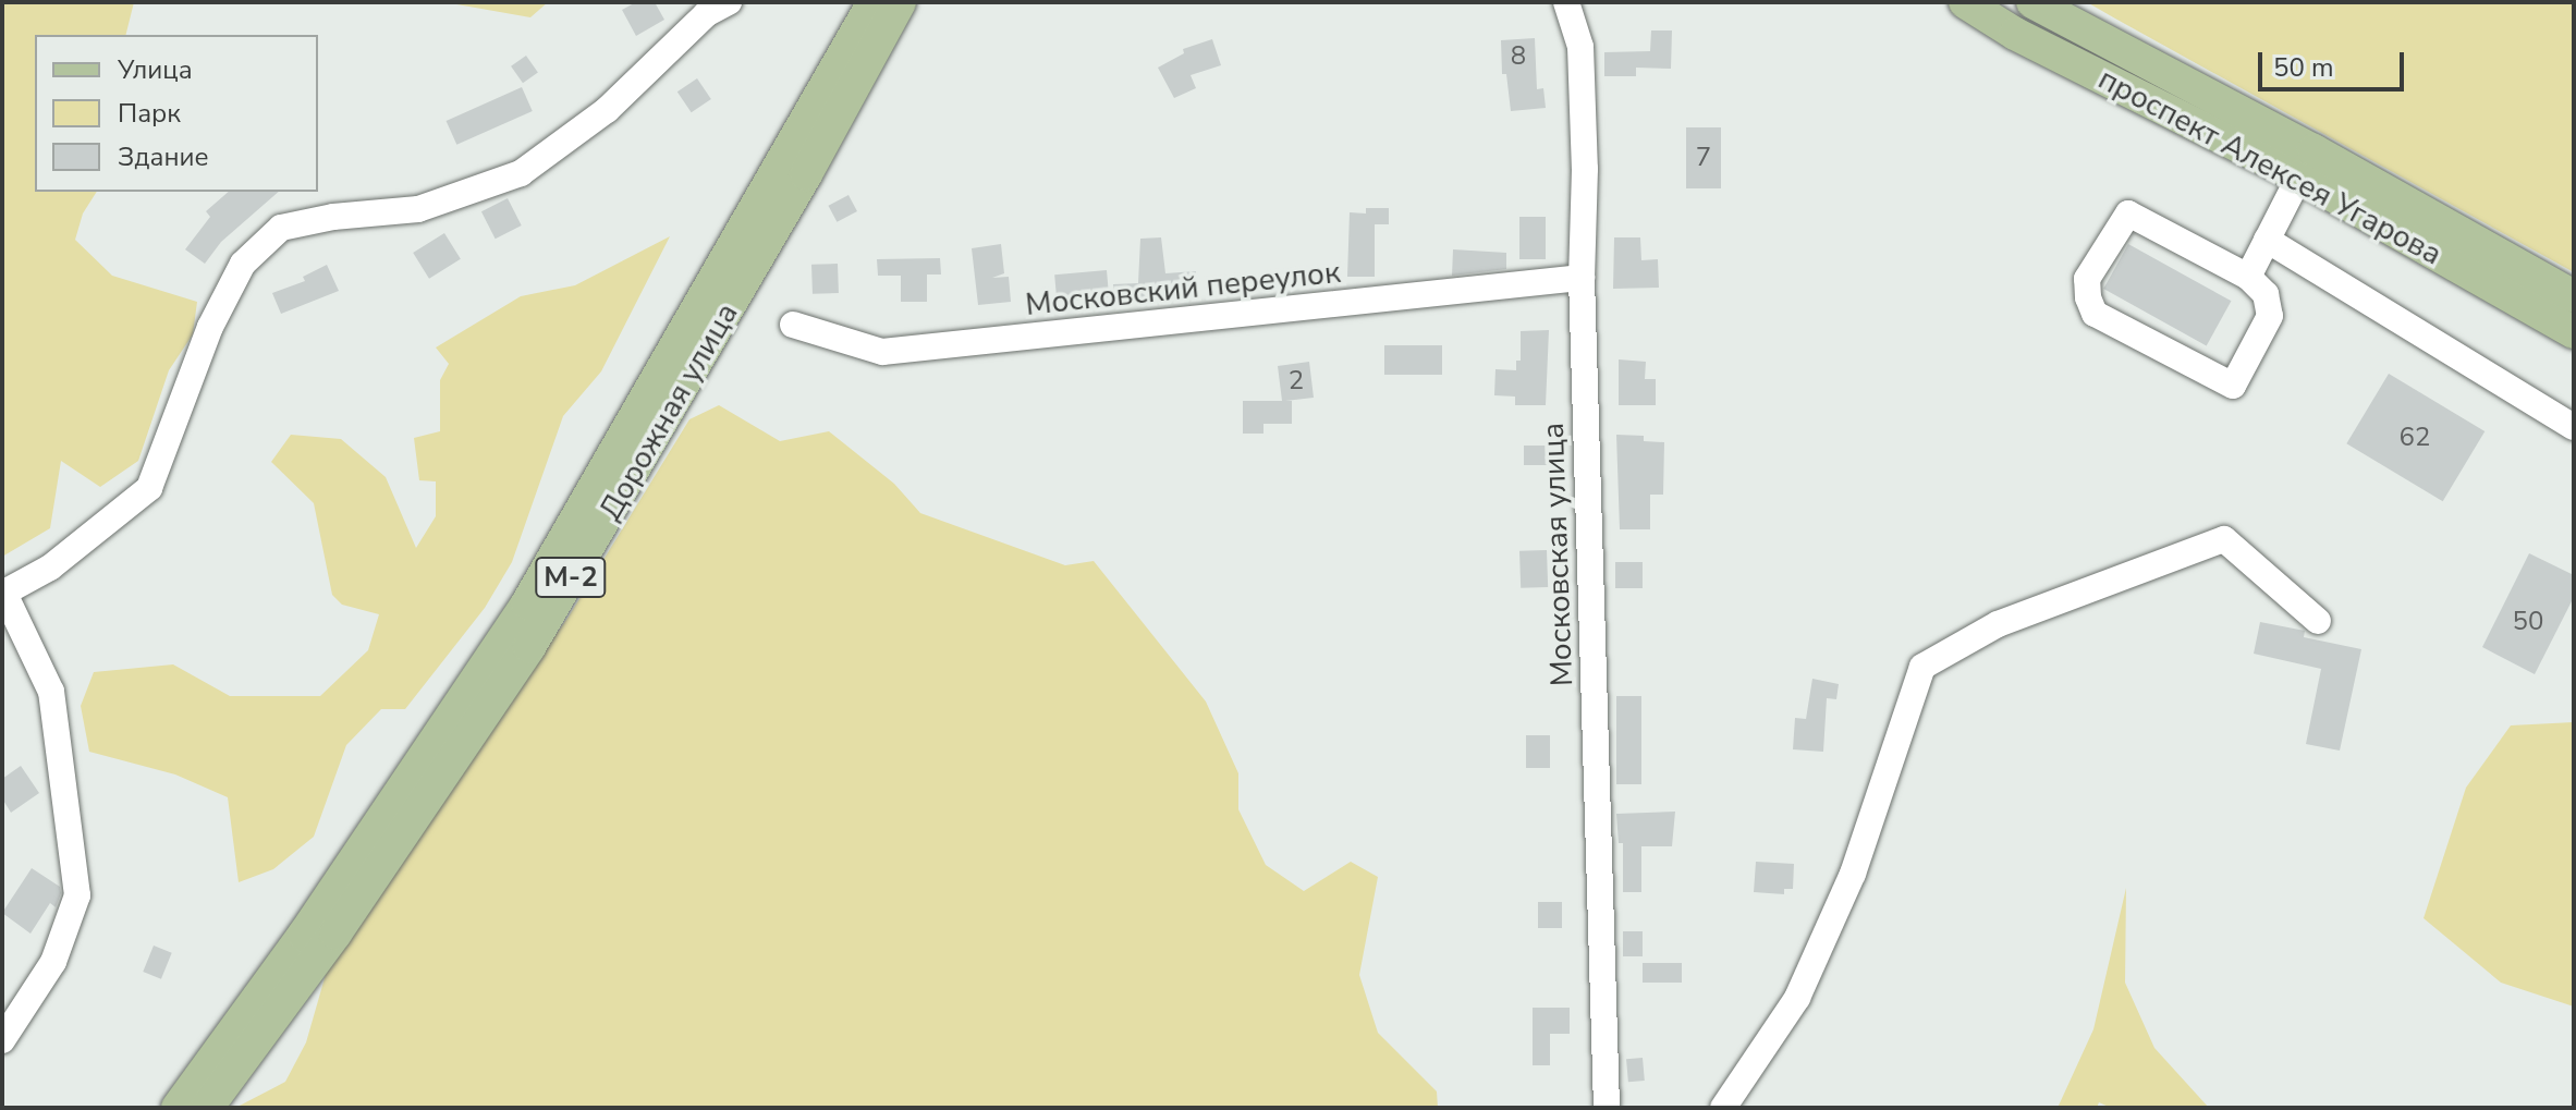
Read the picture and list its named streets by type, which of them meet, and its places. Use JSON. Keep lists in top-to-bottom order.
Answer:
{
  "streets": {
    "main road": ["проспект Алексея Угарова", "Дорожная улица", "М-2"],
    "street": ["Московский переулок", "Московская улица"]
  },
  "crossings": [
    ["Московский переулок", "Московская улица"]
  ],
  "house_numbers": [
    "8",
    "7",
    "2",
    "62",
    "50"
  ],
  "legend": ["Улица", "Парк", "Здание"],
  "scale_bar": "50 m"
}
